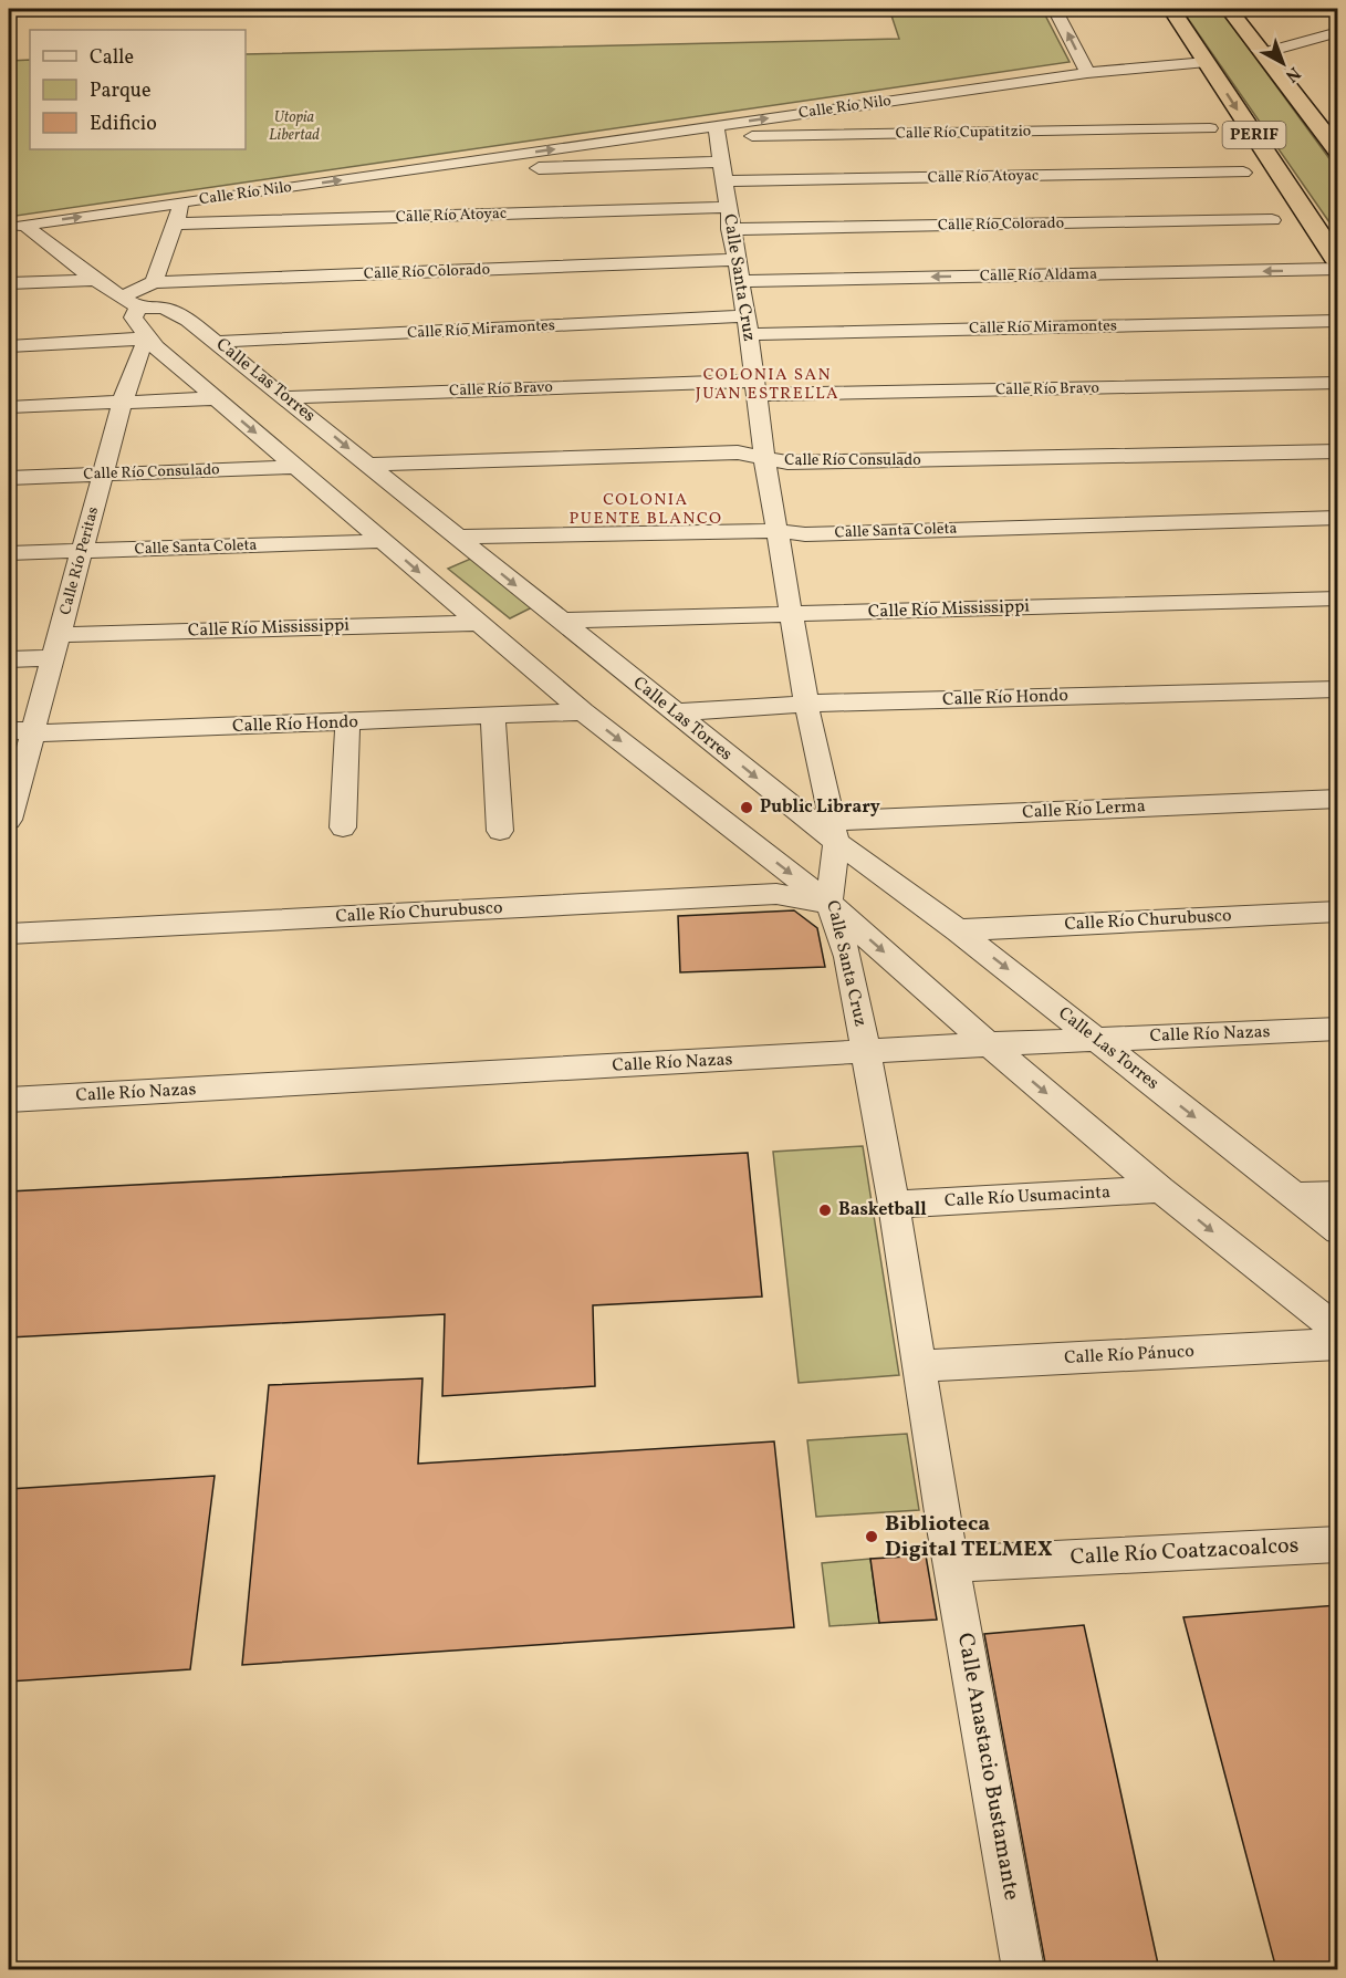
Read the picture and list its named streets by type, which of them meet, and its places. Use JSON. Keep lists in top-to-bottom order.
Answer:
{
  "streets": {
    "highway": ["PERIF"],
    "street": [
      "Calle Río Nilo",
      "Calle Río Cupatitzio",
      "Calle Río Atoyac",
      "Calle Río Colorado",
      "Calle Río Aldama",
      "Calle Santa Cruz",
      "Calle Río Miramontes",
      "Calle Las Torres",
      "Calle Río Bravo",
      "Calle Río Consulado",
      "Calle Santa Coleta",
      "Calle Río Peritas",
      "Calle Río Mississippi",
      "Calle Río Hondo",
      "Calle Río Lerma",
      "Calle Río Churubusco",
      "Calle Río Nazas",
      "Calle Río Usumacinta",
      "Calle Río Pánuco",
      "Calle Río Coatzacoalcos",
      "Calle Anastacio Bustamante"
    ]
  },
  "crossings": [
    ["Calle Río Nilo", "Calle Río Cupatitzio"],
    ["Calle Río Nilo", "PERIF"],
    ["Calle Río Nilo", "Calle Río Atoyac"],
    ["Calle Río Nilo", "Calle Santa Cruz"],
    ["Calle Río Nilo", "Calle Las Torres"],
    ["Calle Río Cupatitzio", "Calle Santa Cruz"],
    ["Calle Río Atoyac", "Calle Santa Cruz"],
    ["Calle Río Colorado", "Calle Río Aldama"],
    ["Calle Río Colorado", "Calle Santa Cruz"],
    ["Calle Río Colorado", "Calle Las Torres"],
    ["Calle Río Aldama", "Calle Santa Cruz"],
    ["Calle Santa Cruz", "Calle Río Miramontes"],
    ["Calle Santa Cruz", "Calle Las Torres"],
    ["Calle Santa Cruz", "Calle Río Bravo"],
    ["Calle Santa Cruz", "Calle Río Consulado"],
    ["Calle Santa Cruz", "Calle Santa Coleta"],
    ["Calle Santa Cruz", "Calle Río Mississippi"],
    ["Calle Santa Cruz", "Calle Río Hondo"],
    ["Calle Santa Cruz", "Calle Río Lerma"],
    ["Calle Santa Cruz", "Calle Río Churubusco"],
    ["Calle Santa Cruz", "Calle Río Nazas"],
    ["Calle Santa Cruz", "Calle Río Usumacinta"],
    ["Calle Santa Cruz", "Calle Río Pánuco"],
    ["Calle Santa Cruz", "Calle Río Coatzacoalcos"],
    ["Calle Santa Cruz", "Calle Anastacio Bustamante"],
    ["Calle Río Miramontes", "Calle Las Torres"],
    ["Calle Las Torres", "Calle Río Bravo"],
    ["Calle Las Torres", "Calle Río Consulado"],
    ["Calle Las Torres", "Calle Santa Coleta"],
    ["Calle Las Torres", "Calle Río Mississippi"],
    ["Calle Las Torres", "Calle Río Hondo"],
    ["Calle Las Torres", "Calle Río Lerma"],
    ["Calle Las Torres", "Calle Río Churubusco"],
    ["Calle Las Torres", "Calle Río Nazas"],
    ["Calle Río Consulado", "Calle Río Peritas"],
    ["Calle Santa Coleta", "Calle Río Peritas"],
    ["Calle Río Peritas", "Calle Río Mississippi"],
    ["Calle Río Peritas", "Calle Río Hondo"],
    ["Calle Río Coatzacoalcos", "Calle Anastacio Bustamante"]
  ],
  "one_way": ["Calle Río Aldama"],
  "districts": ["COLONIA SAN JUAN ESTRELLA", "COLONIA PUENTE BLANCO"],
  "parks": ["Utopia Libertad"],
  "places": ["Public Library", "Basketball", "Biblioteca Digital TELMEX"],
  "legend": ["Calle", "Parque", "Edificio"],
  "north": "bottom right"
}
